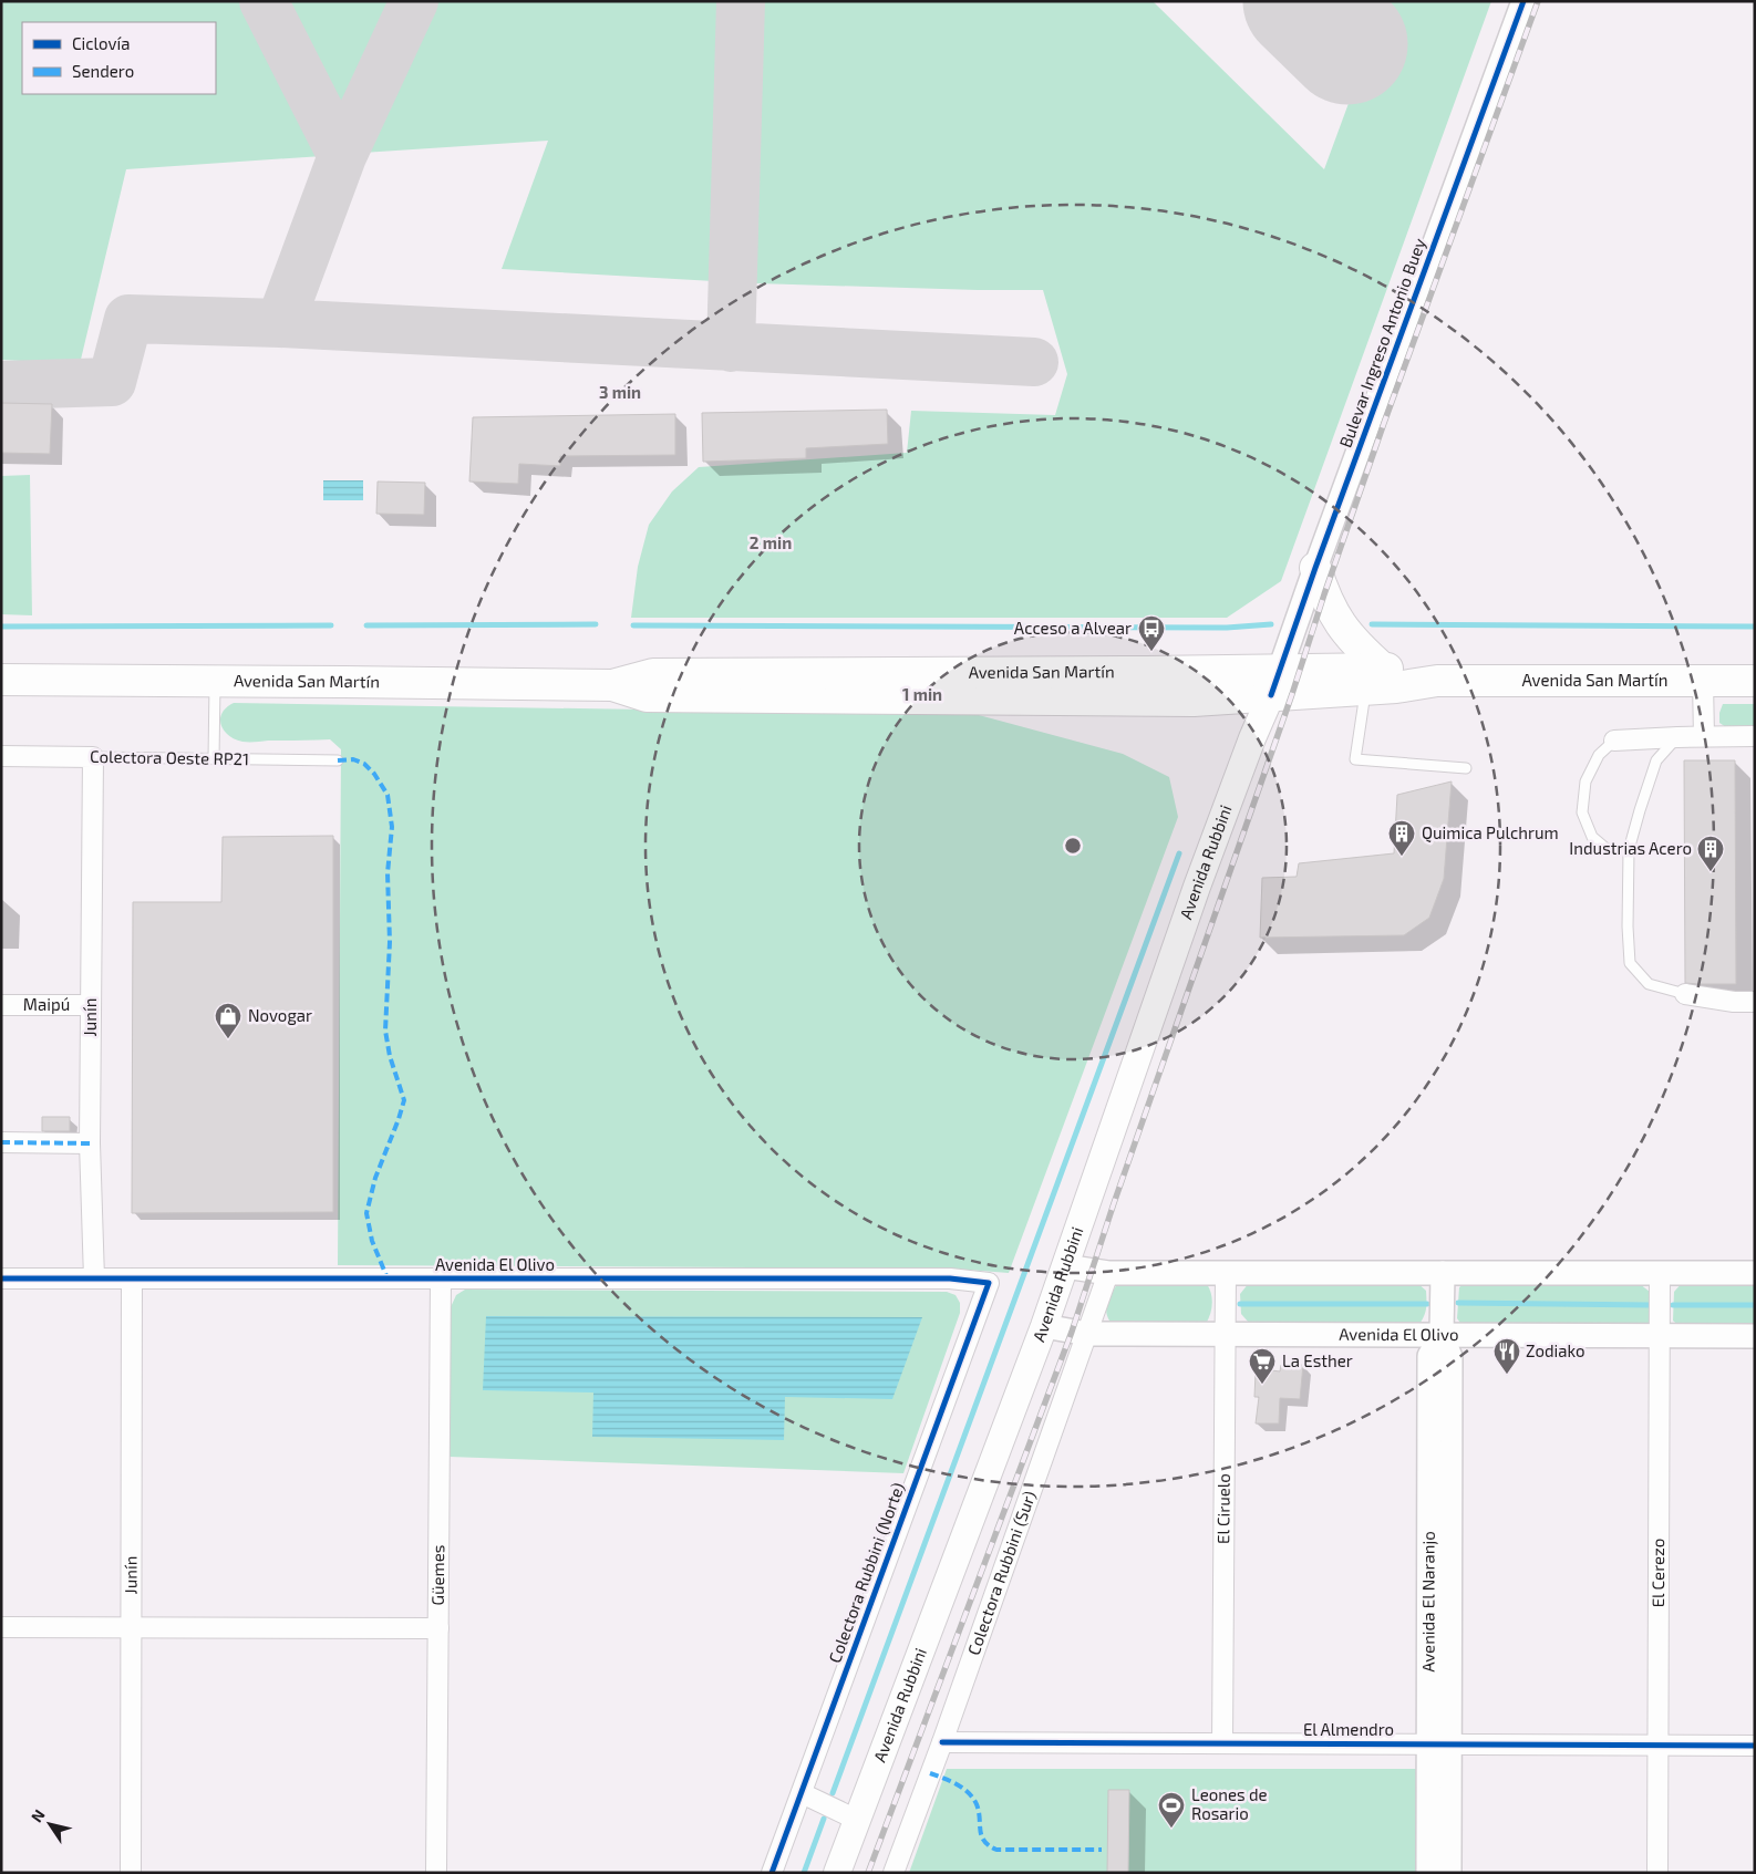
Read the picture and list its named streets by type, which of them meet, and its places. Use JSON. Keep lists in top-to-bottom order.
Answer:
{
  "streets": {
    "main road": ["Avenida San Martín", "Avenida Rubbini"],
    "street": [
      "Bulevar Ingreso Antonio Buey",
      "Colectora Oeste RP21",
      "Maipú",
      "Junín",
      "Avenida El Olivo",
      "El Ciruelo",
      "Colectora Rubbini (Norte)",
      "El Cerezo",
      "Colectora Rubbini (Sur)",
      "Güemes",
      "Avenida El Naranjo",
      "El Almendro"
    ]
  },
  "crossings": [
    ["Bulevar Ingreso Antonio Buey", "Avenida San Martín"],
    ["Bulevar Ingreso Antonio Buey", "Avenida Rubbini"],
    ["Avenida San Martín", "Avenida Rubbini"],
    ["Colectora Oeste RP21", "Junín"],
    ["Avenida Rubbini", "Avenida El Olivo"],
    ["Maipú", "Junín"],
    ["Junín", "Avenida El Olivo"],
    ["Avenida El Olivo", "El Ciruelo"],
    ["Avenida El Olivo", "Colectora Rubbini (Norte)"],
    ["Avenida El Olivo", "El Cerezo"],
    ["Avenida El Olivo", "Colectora Rubbini (Sur)"],
    ["Avenida El Olivo", "Güemes"],
    ["Avenida El Olivo", "Avenida El Naranjo"],
    ["El Ciruelo", "El Almendro"],
    ["El Cerezo", "El Almendro"],
    ["Colectora Rubbini (Sur)", "El Almendro"],
    ["Avenida El Naranjo", "El Almendro"]
  ],
  "places": {
    "bus stop": ["Acceso a Alvear"],
    "building": ["Quimica Pulchrum", "Industrias Acero"],
    "shop": ["Novogar"],
    "restaurant": ["Zodiako"],
    "supermarket": ["La Esther"],
    "sports": ["Leones de Rosario"]
  },
  "legend": ["Ciclovía", "Sendero"],
  "north": "top left",
  "rings": ["3 min", "2 min", "1 min"]
}
